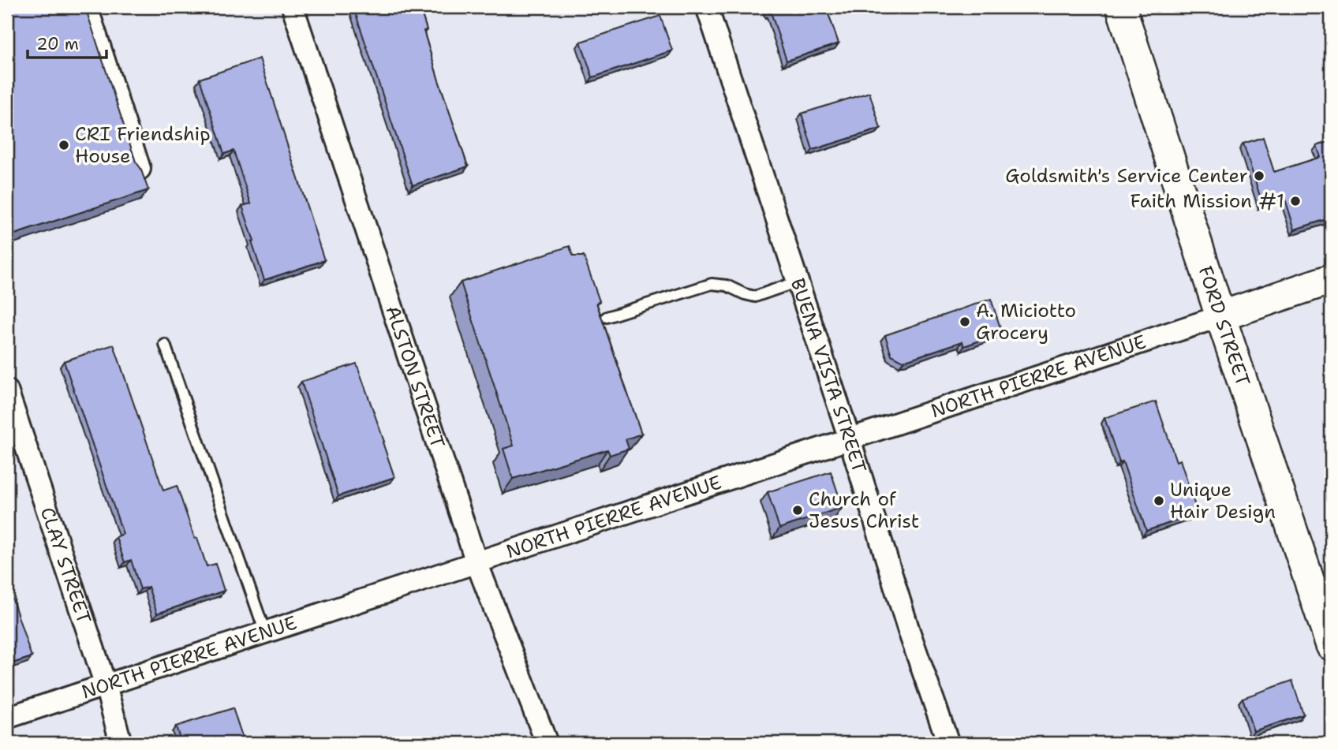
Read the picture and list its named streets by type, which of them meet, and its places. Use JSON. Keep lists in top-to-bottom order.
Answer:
{
  "streets": {
    "main road": ["FORD STREET"],
    "street": [
      "BUENA VISTA STREET",
      "ALSTON STREET",
      "NORTH PIERRE AVENUE",
      "CLAY STREET"
    ]
  },
  "crossings": [
    ["FORD STREET", "NORTH PIERRE AVENUE"],
    ["BUENA VISTA STREET", "NORTH PIERRE AVENUE"],
    ["ALSTON STREET", "NORTH PIERRE AVENUE"],
    ["NORTH PIERRE AVENUE", "CLAY STREET"]
  ],
  "places": [
    "CRI Friendship House",
    "Goldsmith's Service Center",
    "Faith Mission #1",
    "A. Miciotto Grocery",
    "Unique Hair Design",
    "Church of Jesus Christ"
  ],
  "scale_bar": "20 m"
}
